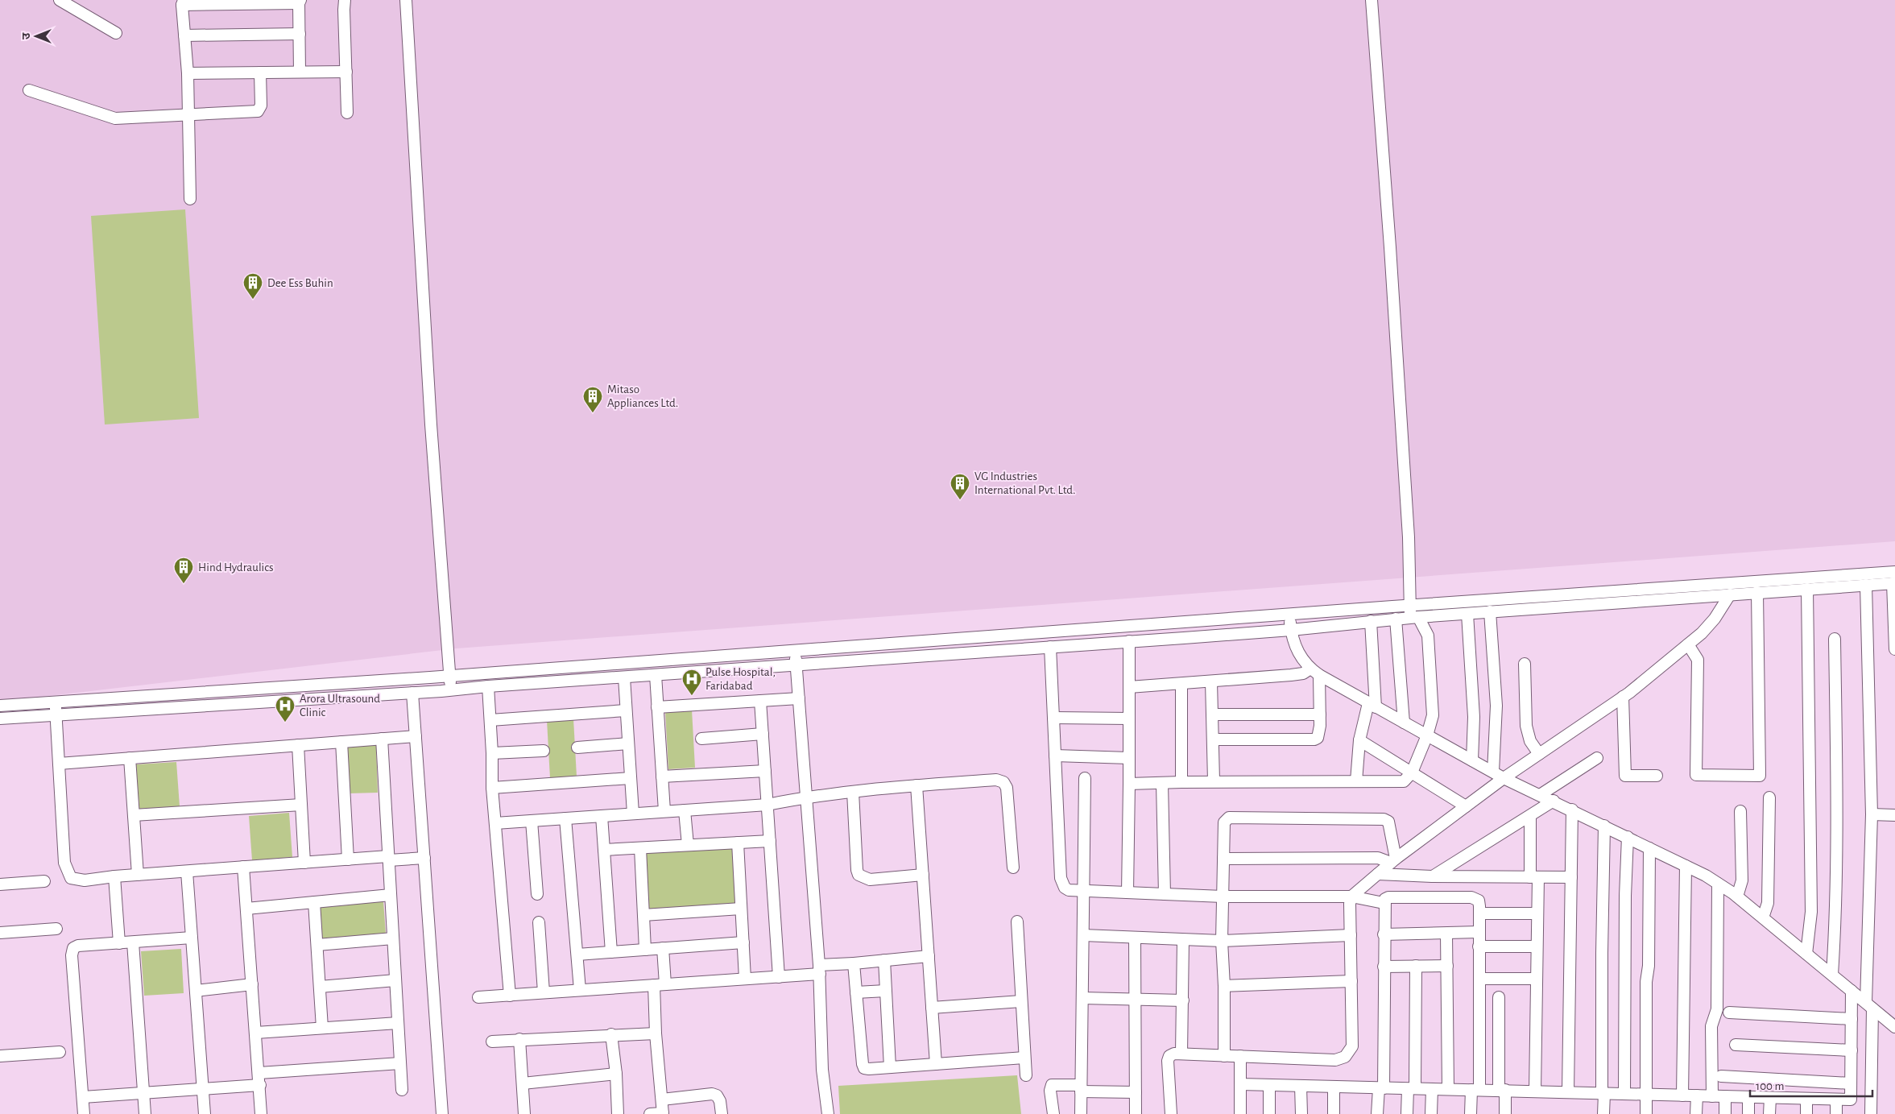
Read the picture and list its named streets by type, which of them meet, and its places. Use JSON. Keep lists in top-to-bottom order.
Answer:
{
  "places": {
    "building": [
      "Dee Ess Buhin",
      "Mitaso Appliances Ltd.",
      "VG Industries International Pvt. Ltd.",
      "Hind Hydraulics"
    ],
    "hospital": ["Pulse Hospital, Faridabad", "Arora Ultrasound Clinic"]
  },
  "scale_bar": "100 m",
  "north": "left"
}
